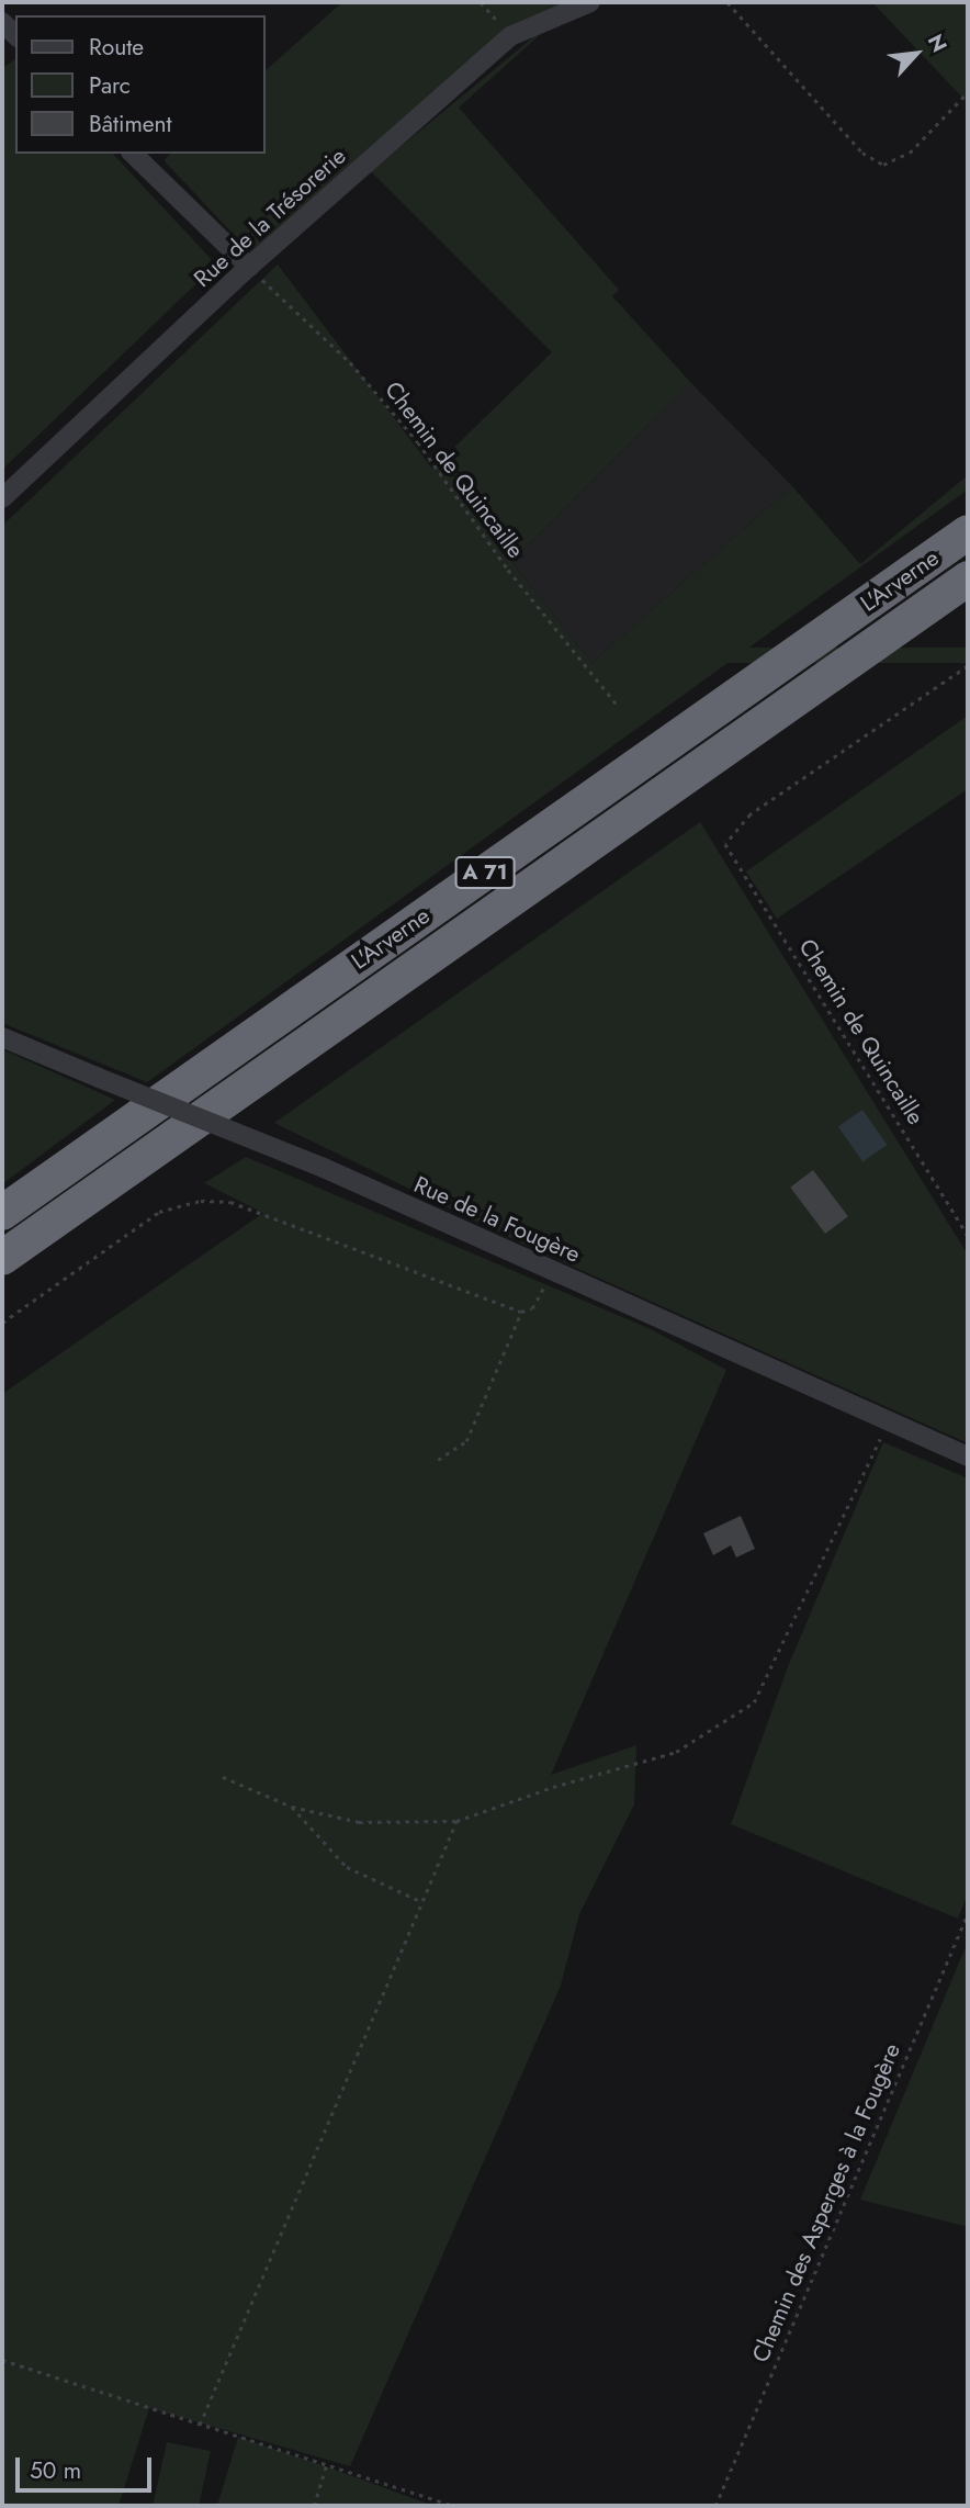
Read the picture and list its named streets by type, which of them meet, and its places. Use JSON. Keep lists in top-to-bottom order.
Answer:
{
  "streets": {
    "highway": ["L'Arverne", "A 71"],
    "street": ["Rue de la Trésorerie", "Rue de la Fougère"],
    "path": ["Chemin de Quincaille", "Chemin des Asperges à la Fougère"]
  },
  "crossings": [
    ["Rue de la Trésorerie", "Chemin de Quincaille"]
  ],
  "legend": ["Route", "Parc", "Bâtiment"],
  "scale_bar": "50 m",
  "north": "top right"
}
